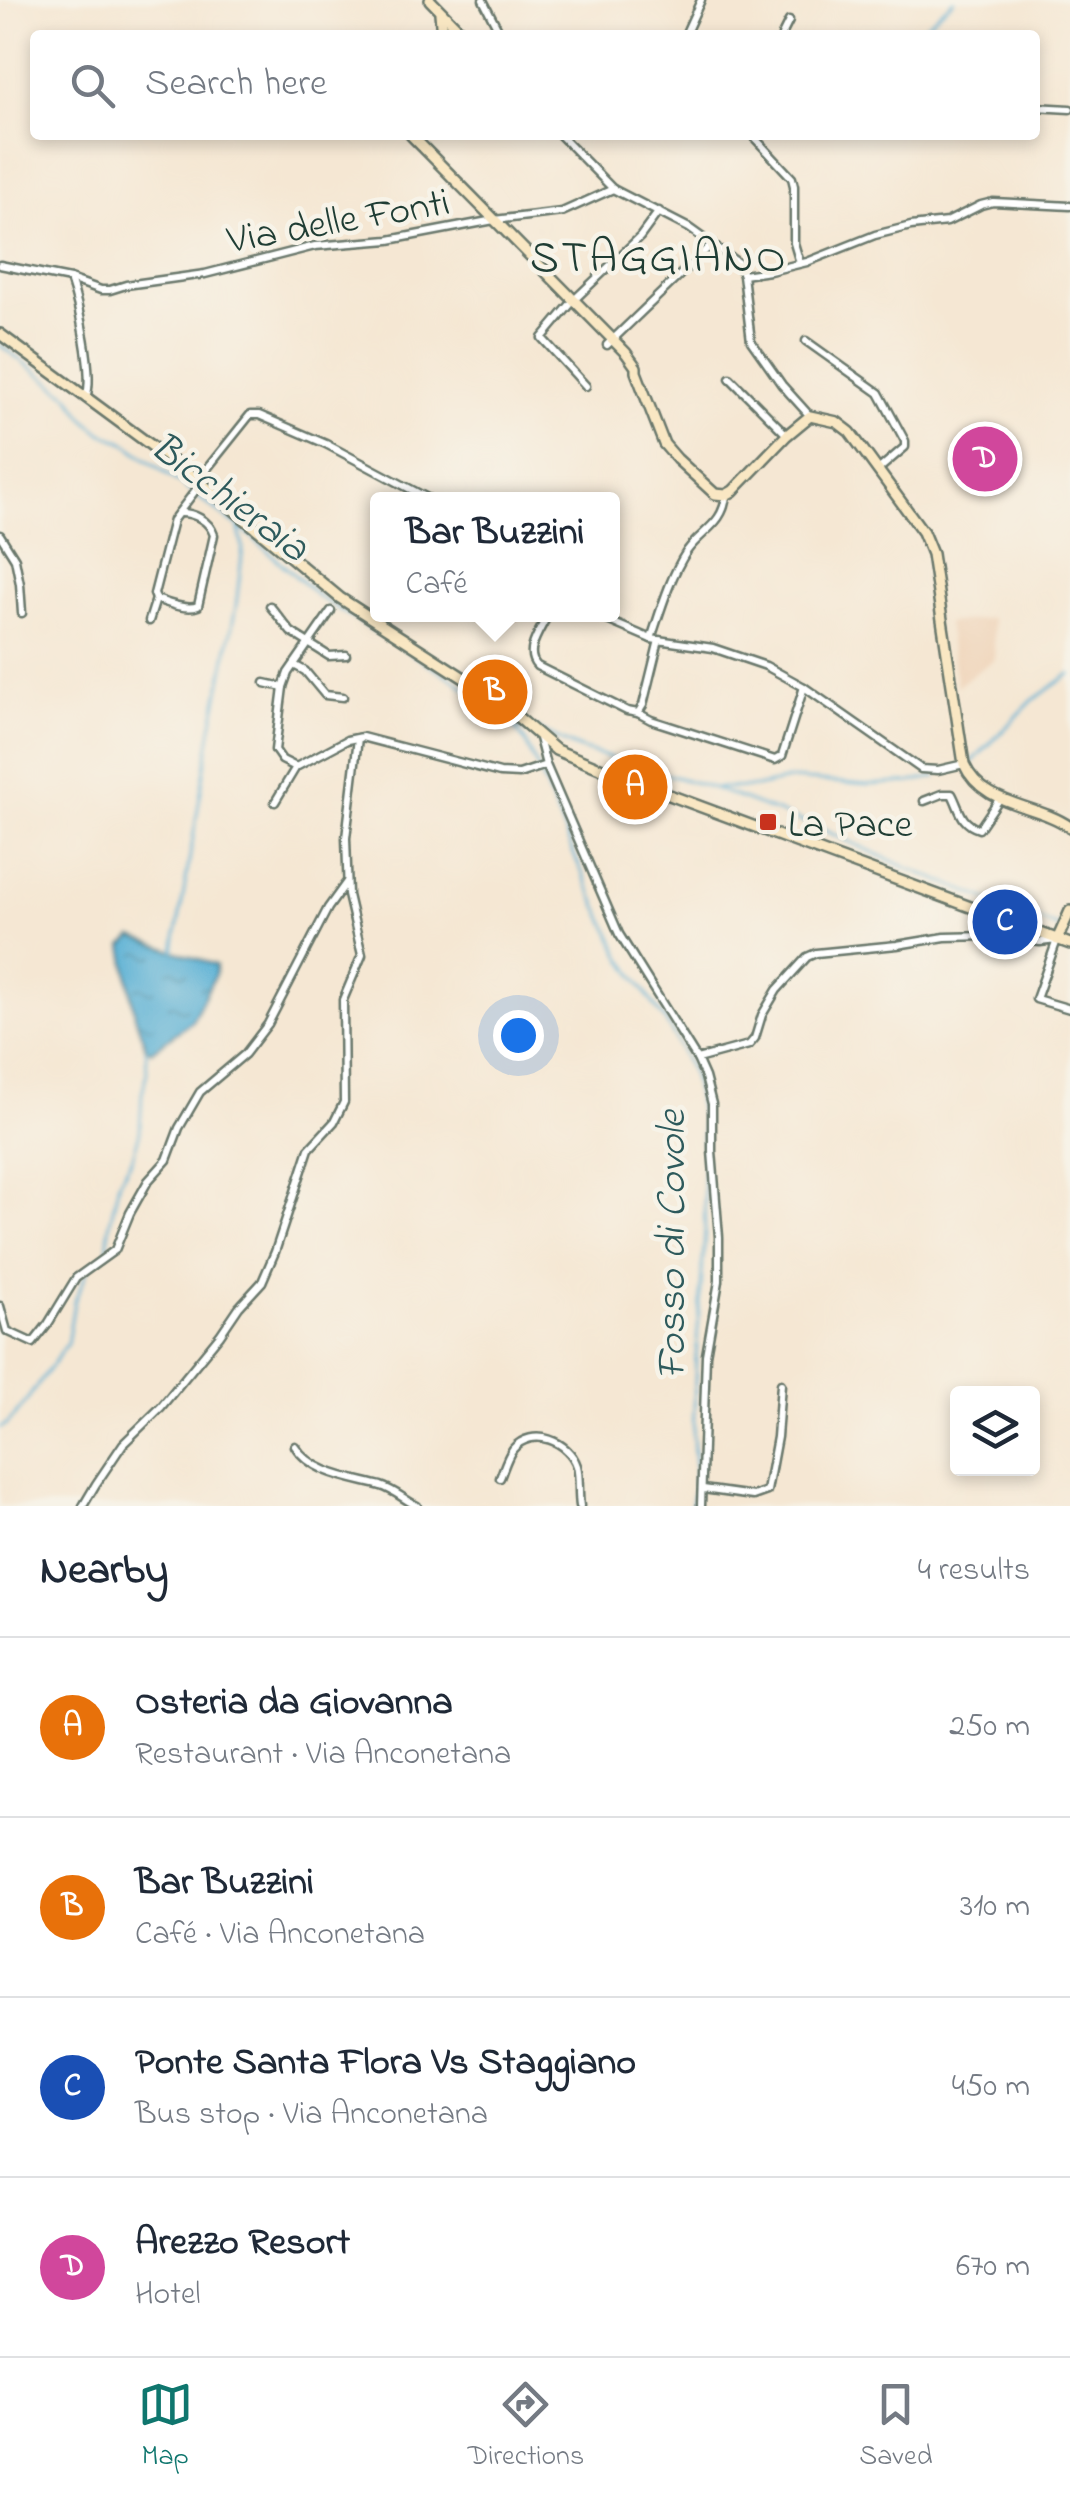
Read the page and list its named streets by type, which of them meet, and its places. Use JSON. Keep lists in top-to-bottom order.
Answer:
{
  "streets": {
    "street": ["Via delle Fonti"]
  },
  "districts": ["STAGGIANO"],
  "water": ["Bicchieraia", "Fosso di Covole"],
  "places": {
    "transit": ["La Pace"]
  },
  "page": {
    "search": "Search here",
    "pins": [
      "D",
      "B",
      "A",
      "C"
    ],
    "popup": ["Bar Buzzini", "Café"],
    "heading": ["Nearby", "4 results"],
    "list": [
      {
        "mark": "A",
        "name": "Osteria da Giovanna",
        "note": "Restaurant · Via Anconetana",
        "value": "250 m"
      },
      {
        "mark": "B",
        "name": "Bar Buzzini",
        "note": "Café · Via Anconetana",
        "value": "310 m"
      },
      {
        "mark": "C",
        "name": "Ponte Santa Flora Vs Staggiano",
        "note": "Bus stop · Via Anconetana",
        "value": "450 m"
      },
      {
        "mark": "D",
        "name": "Arezzo Resort",
        "note": "Hotel",
        "value": "670 m"
      }
    ],
    "nav": ["Map", "Directions", "Saved"]
  }
}
